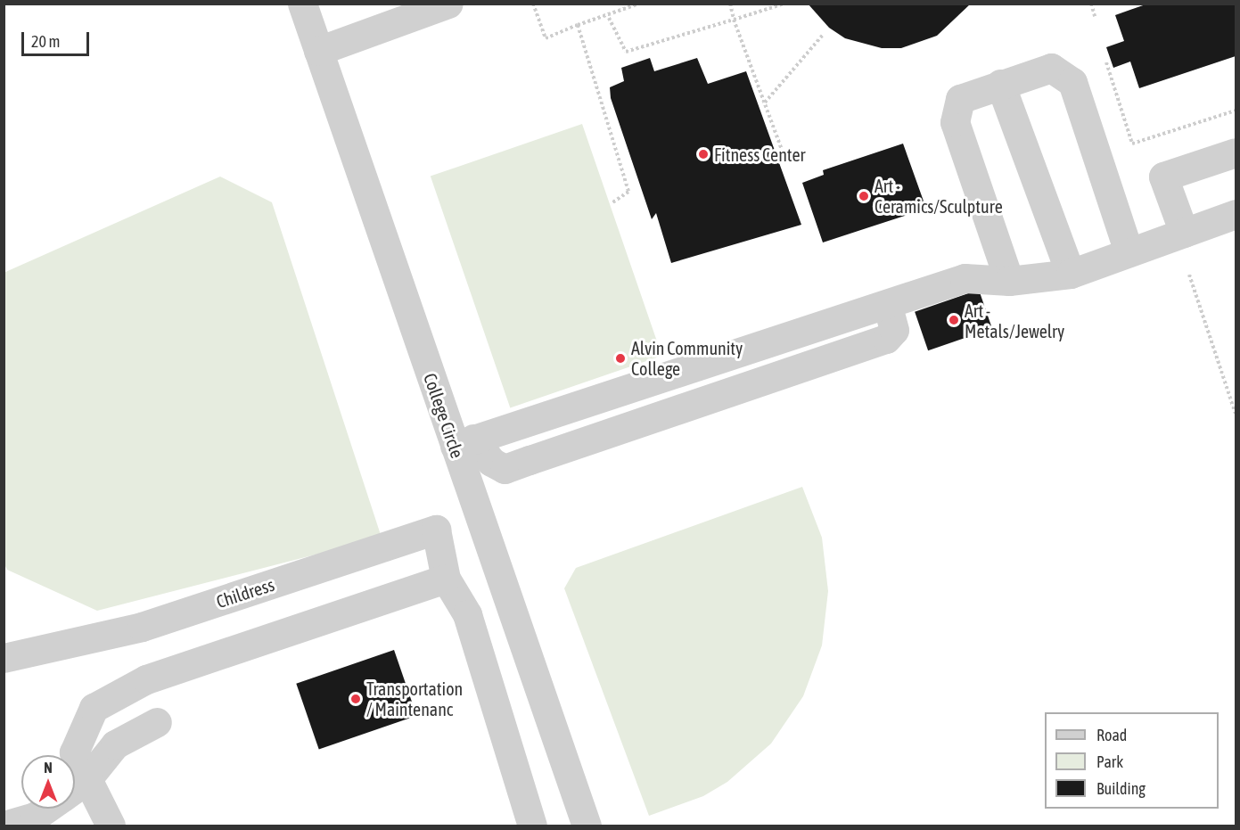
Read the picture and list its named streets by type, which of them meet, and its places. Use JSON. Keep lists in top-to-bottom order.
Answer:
{
  "streets": {
    "street": ["College Circle", "Childress"]
  },
  "places": [
    "Fitness Center",
    "Art - Ceramics/Sculpture",
    "Art - Metals/Jewelry",
    "Alvin Community College",
    "Transportation / Maintenanc"
  ],
  "legend": ["Road", "Park", "Building"],
  "scale_bar": "20 m",
  "north": "top"
}
